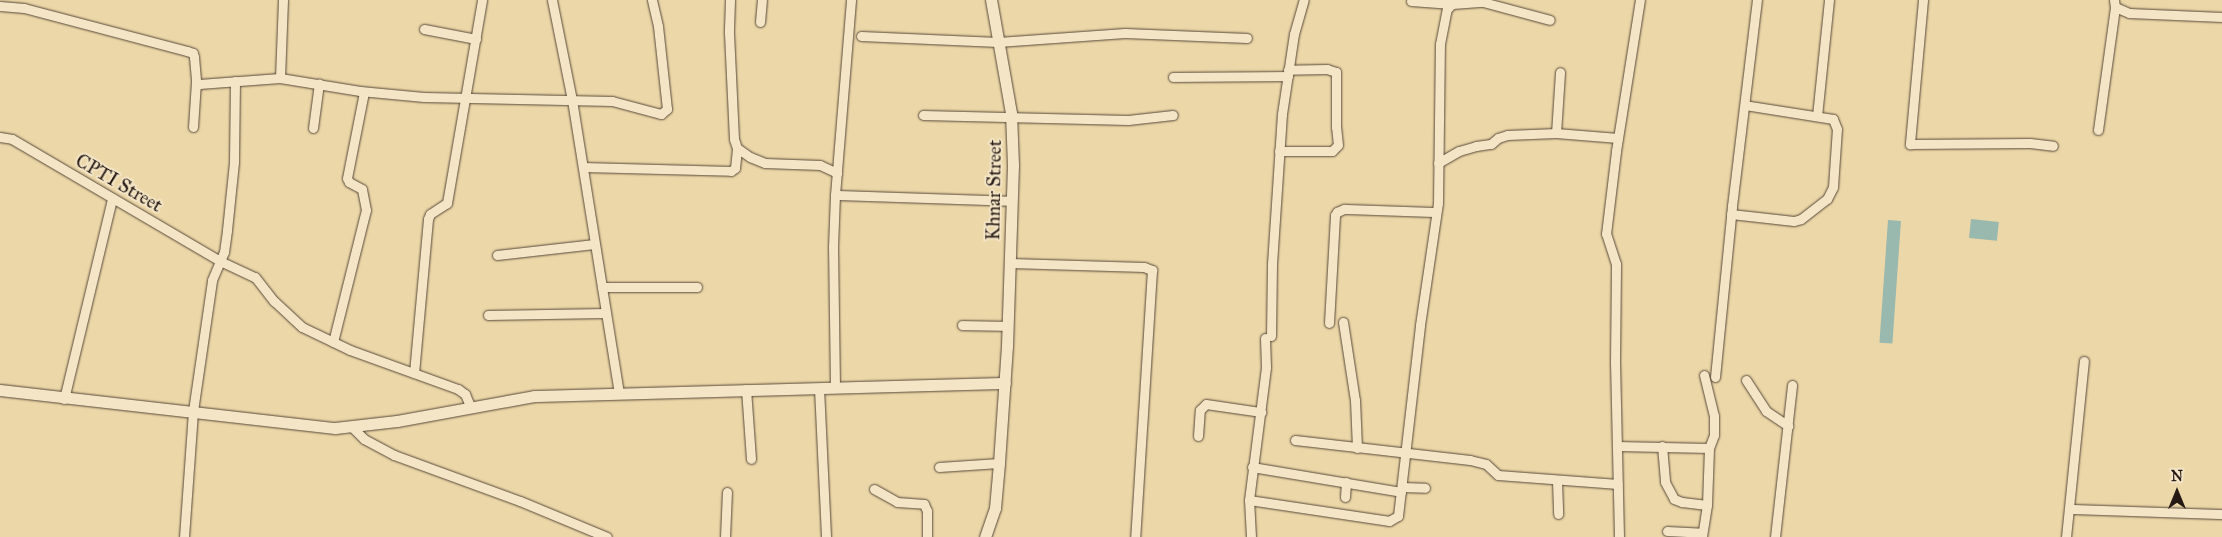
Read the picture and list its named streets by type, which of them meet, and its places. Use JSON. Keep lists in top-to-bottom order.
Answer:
{
  "streets": {
    "street": ["CPTI Street", "Khnar Street"]
  },
  "north": "top"
}
